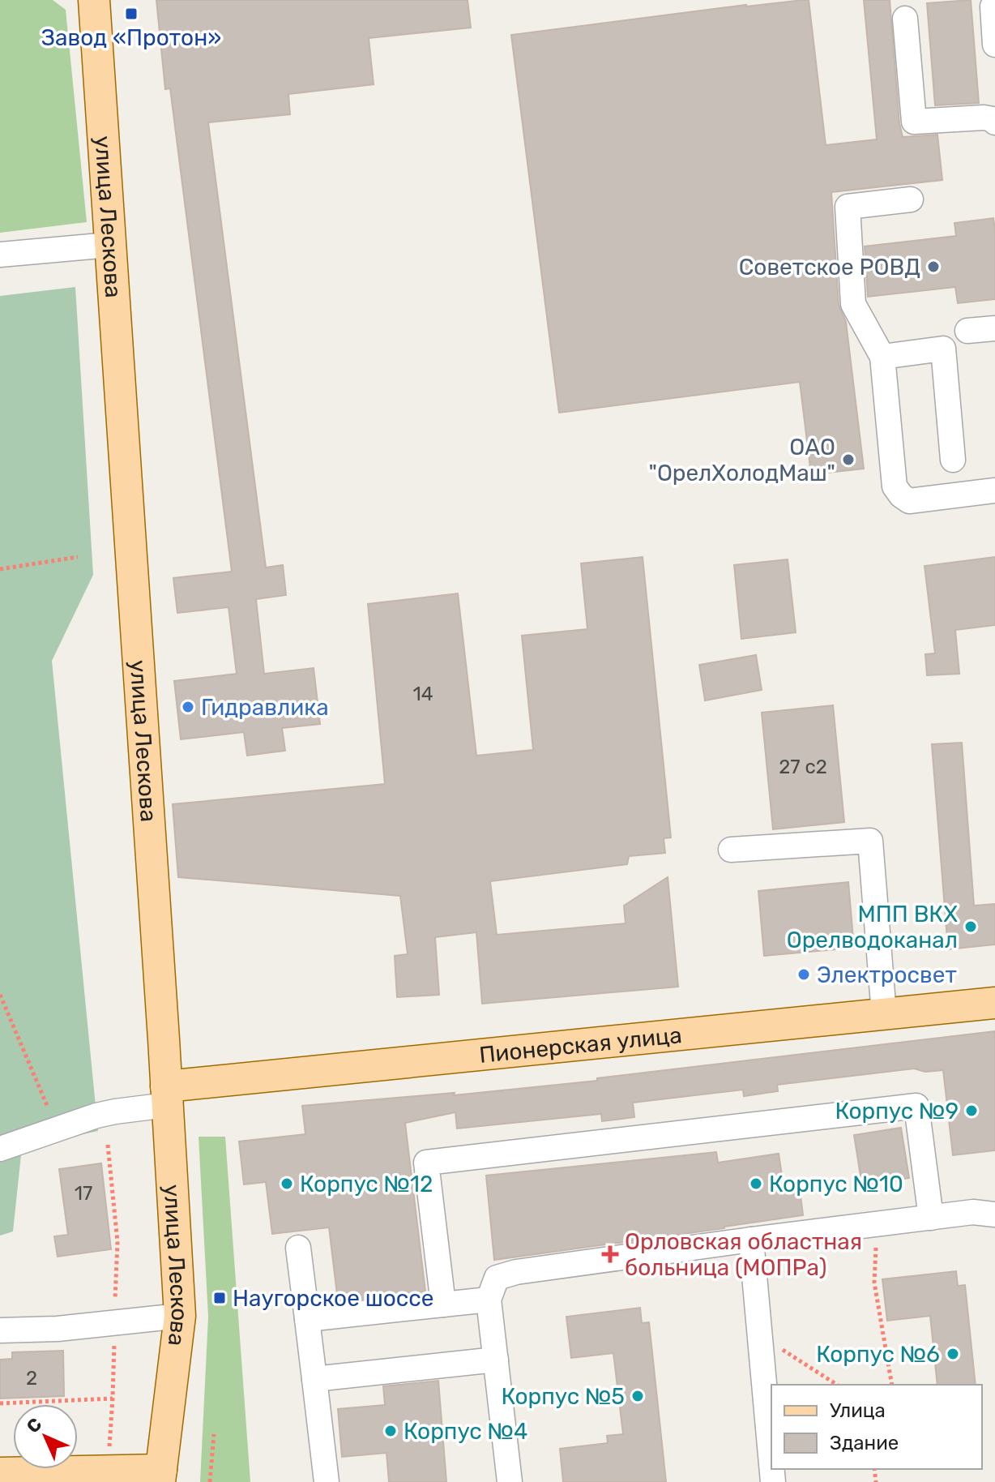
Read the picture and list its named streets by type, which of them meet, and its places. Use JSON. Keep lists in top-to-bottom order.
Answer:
{
  "streets": {
    "main road": ["улица Лескова", "Пионерская улица"]
  },
  "crossings": [
    ["улица Лескова", "Пионерская улица"]
  ],
  "places": {
    "transit": ["Завод «Протон»", "Наугорское шоссе"],
    "other": [
      "Советское РОВД",
      "ОАО \"ОрелХолодМаш\"",
      "Гидравлика",
      "МПП ВКХ Орелводоканал",
      "Электросвет",
      "Корпус №9",
      "Корпус №12",
      "Корпус №10",
      "Корпус №6",
      "Корпус №5",
      "Корпус №4"
    ],
    "health": ["Орловская областная больница (МОПРа)"]
  },
  "house_numbers": [
    "14",
    "27 с2",
    "17",
    "2"
  ],
  "legend": ["Улица", "Здание"],
  "north": "top left"
}
